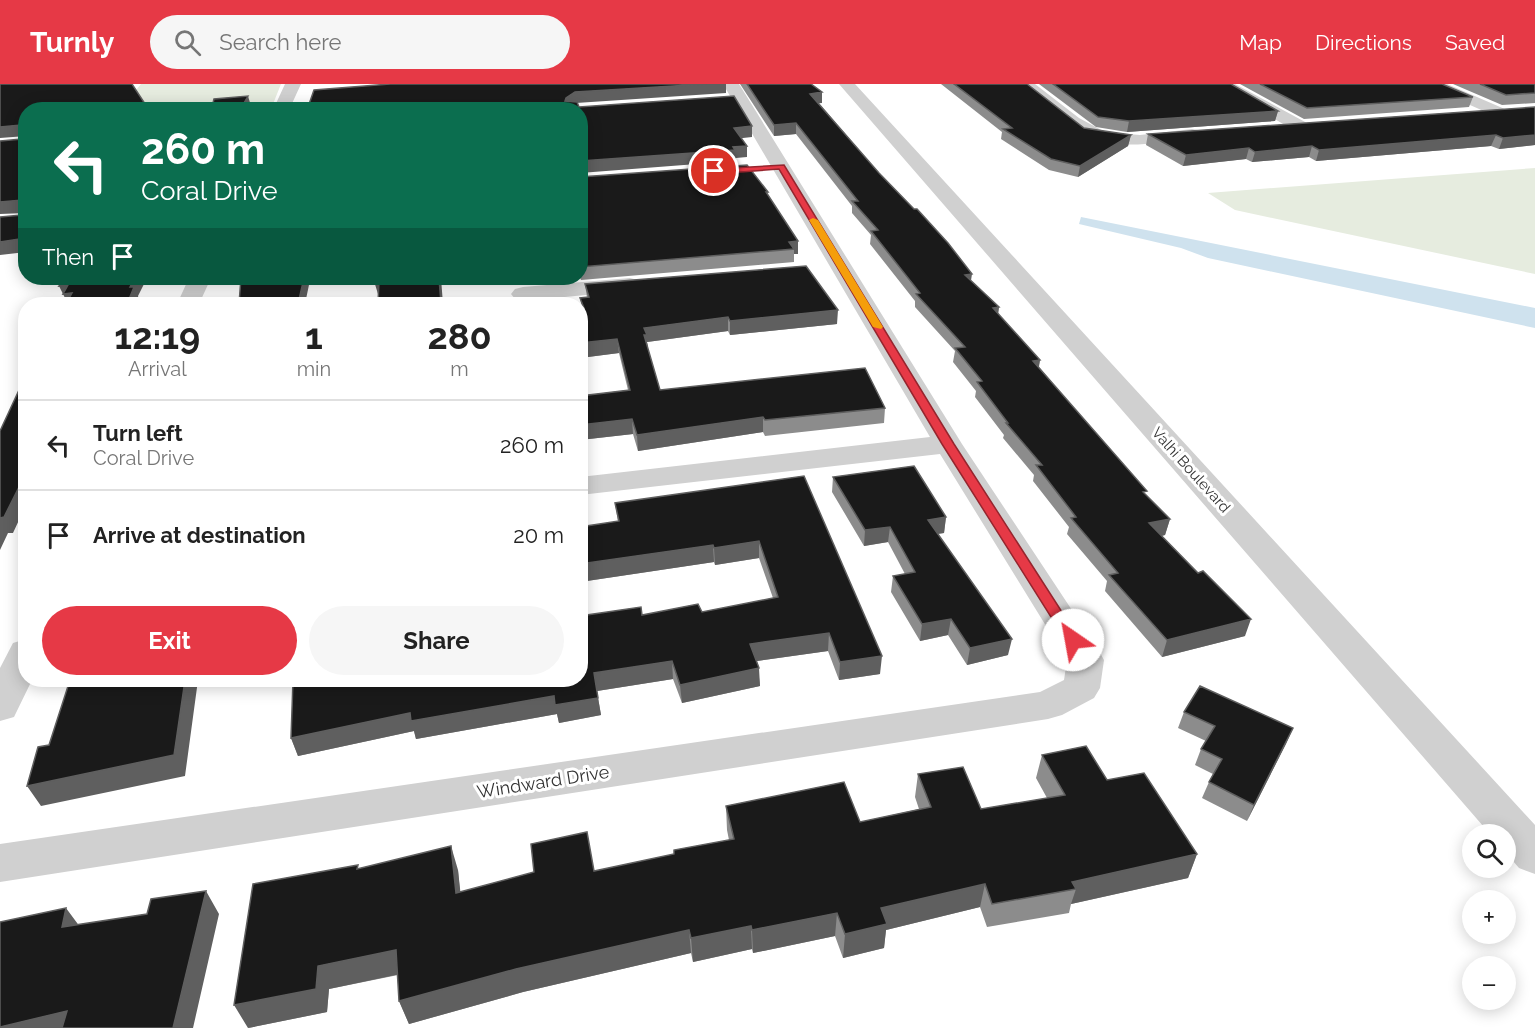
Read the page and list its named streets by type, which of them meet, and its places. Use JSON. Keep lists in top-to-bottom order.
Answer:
{
  "streets": {
    "street": ["Valhi Boulevard", "Windward Drive"]
  },
  "page": {
    "header": "Turnly",
    "search": "Search here",
    "nav": ["Map", "Directions", "Saved"],
    "turn": ["260 m", "Coral Drive"],
    "then": "Then",
    "eta": [
      "12:19",
      "Arrival",
      "1",
      "min",
      "280",
      "m"
    ],
    "list": [
      {
        "name": "Turn left",
        "note": "Coral Drive",
        "value": "260 m"
      },
      {
        "name": "Arrive at destination",
        "value": "20 m"
      }
    ],
    "buttons": ["Exit", "Share"],
    "map_buttons": ["+", "−"]
  }
}
